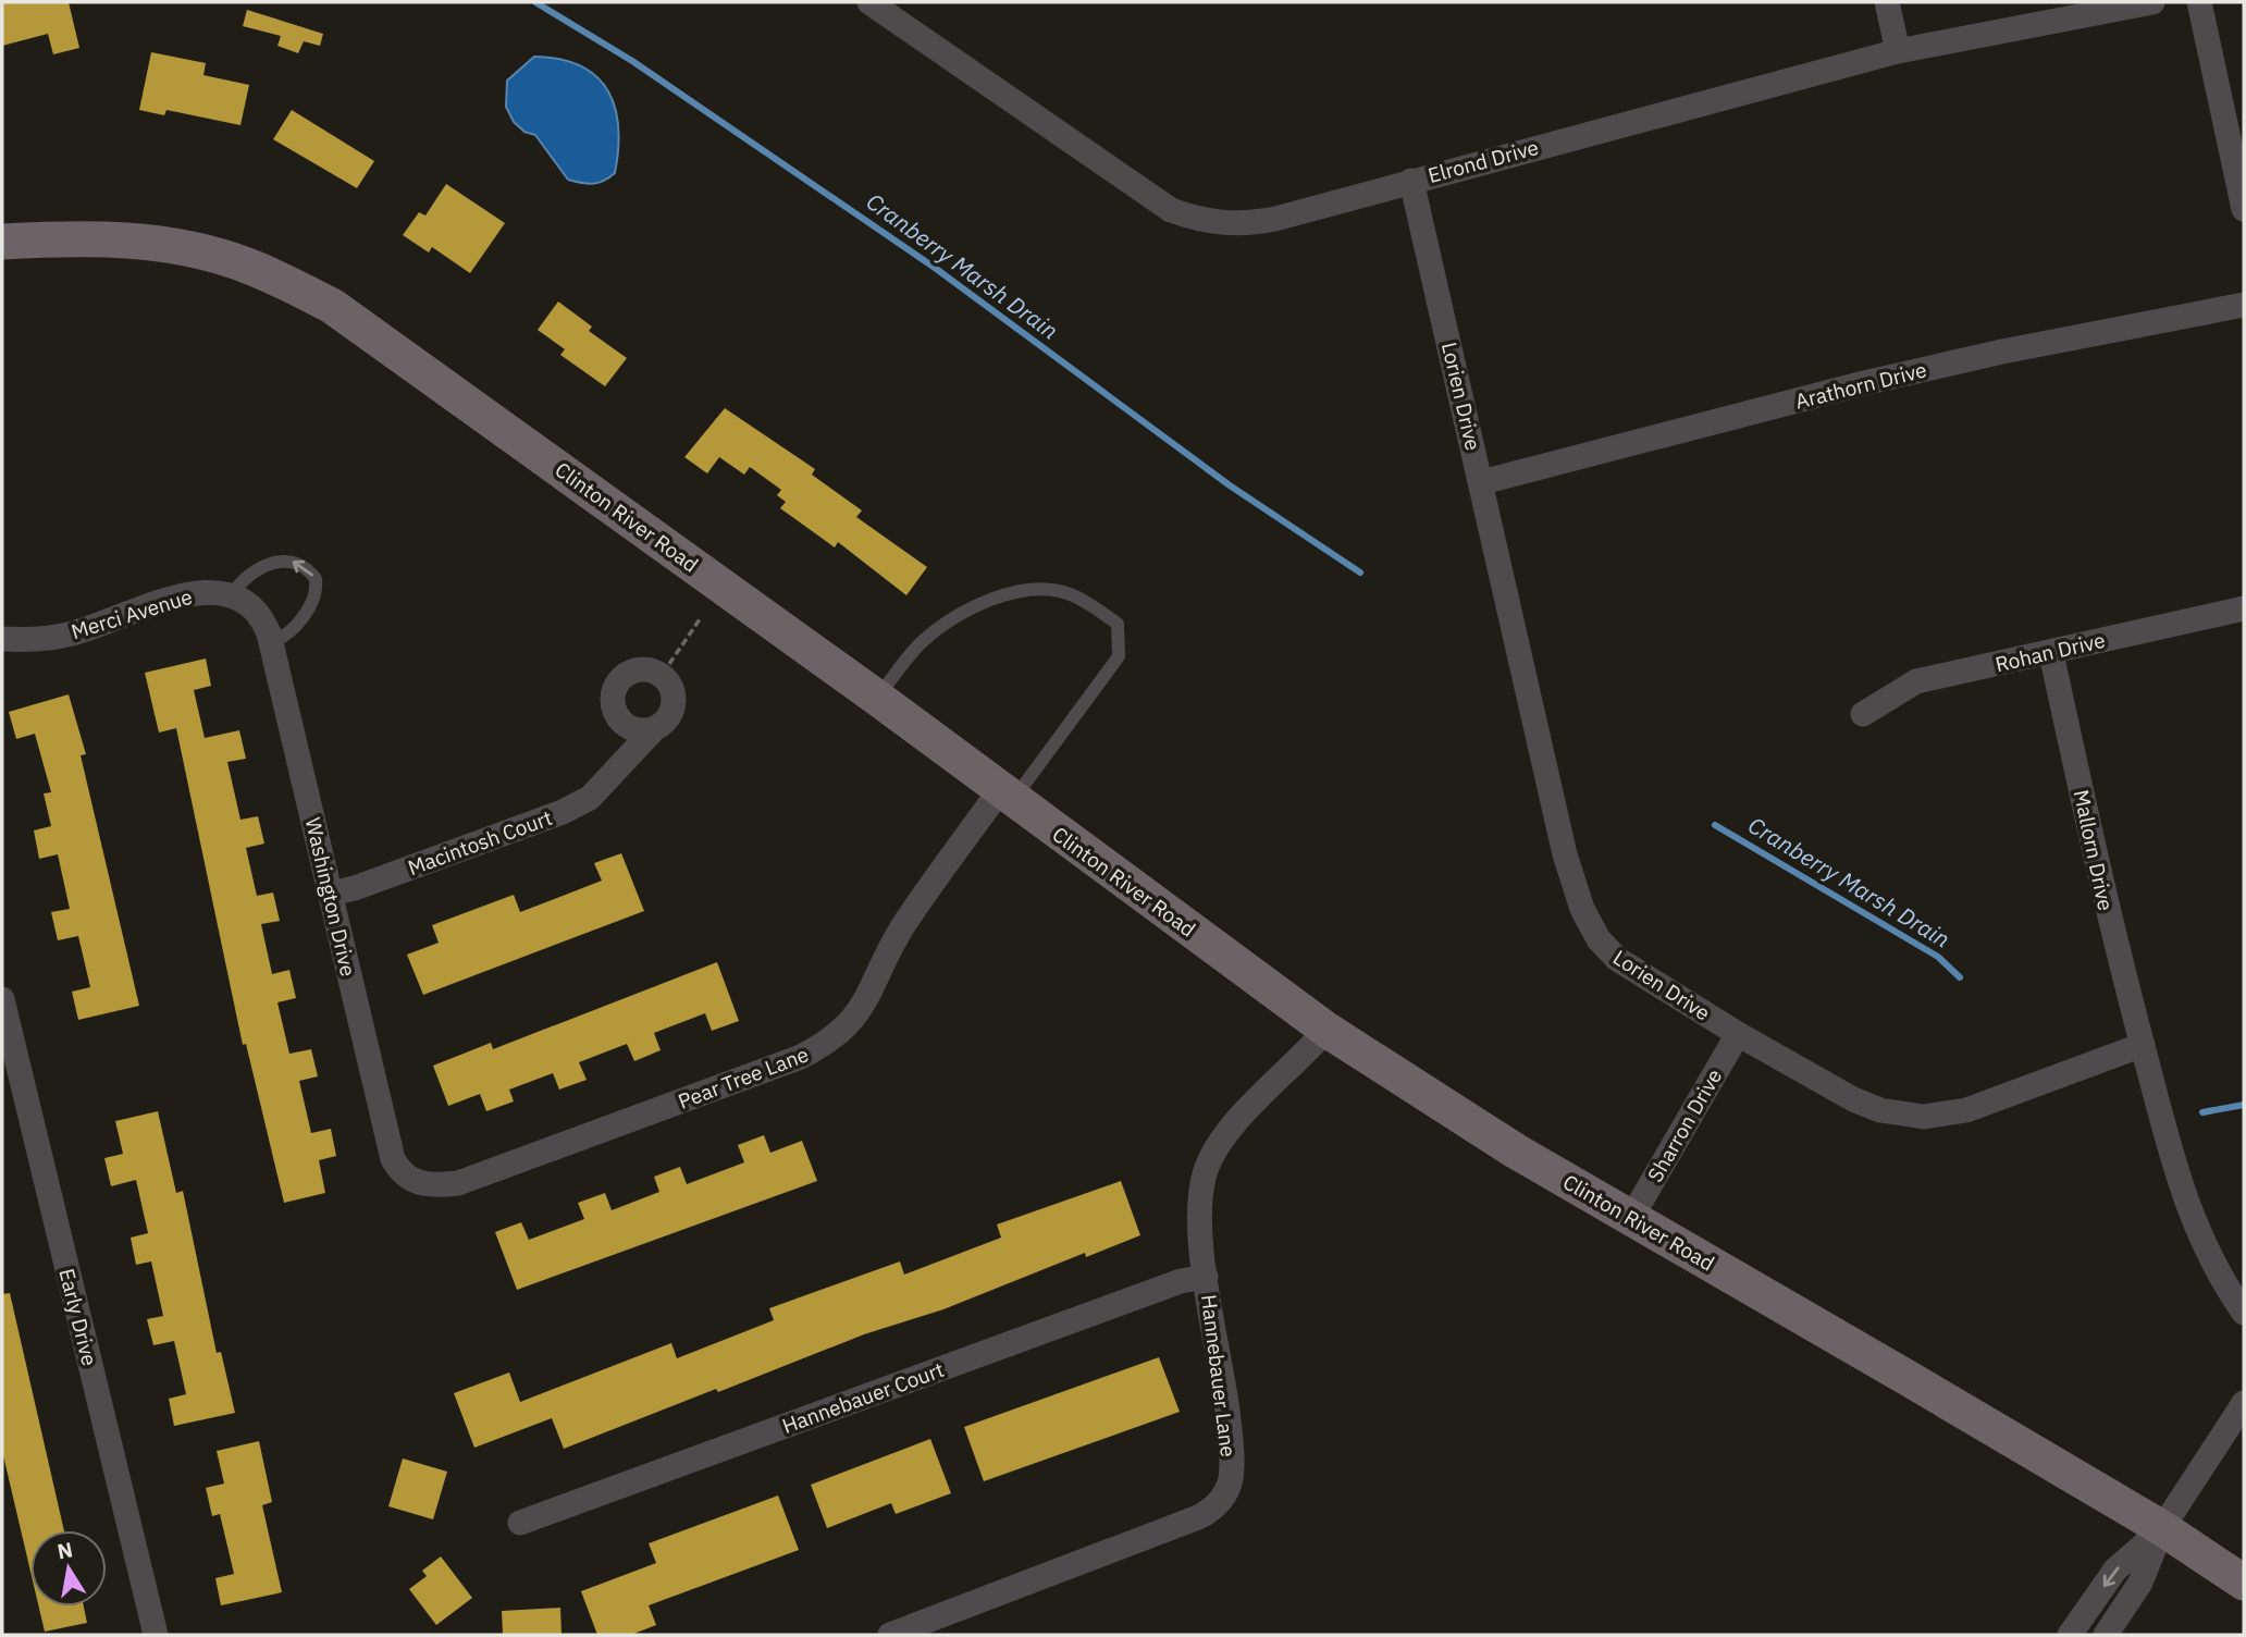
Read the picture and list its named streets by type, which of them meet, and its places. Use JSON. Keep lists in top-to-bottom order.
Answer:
{
  "streets": {
    "street": [
      "Elrond Drive",
      "Arathorn Drive",
      "Lorien Drive",
      "Clinton River Road",
      "Merci Avenue",
      "Rohan Drive",
      "Macintosh Court",
      "Mallorn Drive",
      "Washington Drive",
      "Pear Tree Lane",
      "Sharron Drive",
      "Early Drive",
      "Hannebauer Lane",
      "Hannebauer Court"
    ]
  },
  "crossings": [
    ["Elrond Drive", "Lorien Drive"],
    ["Arathorn Drive", "Lorien Drive"],
    ["Lorien Drive", "Mallorn Drive"],
    ["Lorien Drive", "Sharron Drive"],
    ["Clinton River Road", "Pear Tree Lane"],
    ["Clinton River Road", "Sharron Drive"],
    ["Clinton River Road", "Hannebauer Lane"],
    ["Merci Avenue", "Washington Drive"],
    ["Rohan Drive", "Mallorn Drive"],
    ["Macintosh Court", "Washington Drive"],
    ["Washington Drive", "Pear Tree Lane"],
    ["Hannebauer Lane", "Hannebauer Court"]
  ],
  "water": ["Cranberry Marsh Drain"],
  "north": "top"
}
